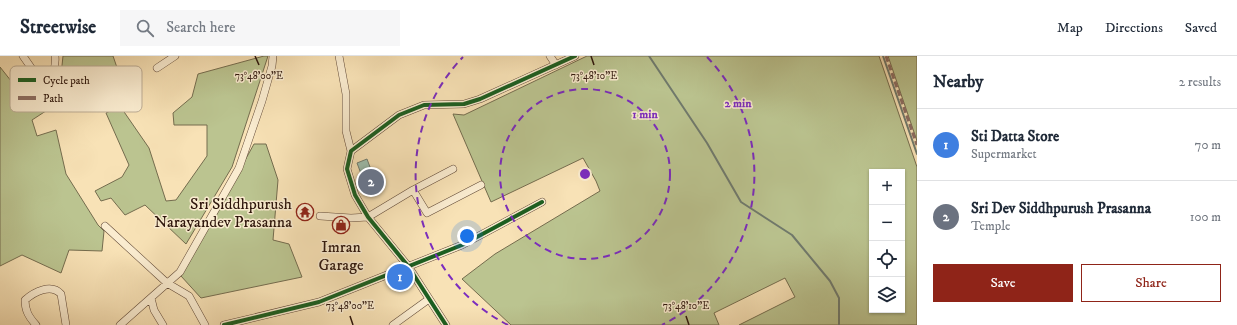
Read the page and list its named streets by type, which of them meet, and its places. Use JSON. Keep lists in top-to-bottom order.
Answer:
{
  "places": {
    "temple": ["Sri Siddhpurush Narayandev Prasanna"],
    "shop": ["Imran Garage"]
  },
  "legend": ["Cycle path", "Path"],
  "page": {
    "header": "Streetwise",
    "search": "Search here",
    "nav": ["Map", "Directions", "Saved"],
    "heading": ["Nearby", "2 results"],
    "list": [
      {
        "mark": "1",
        "name": "Sti Datta Store",
        "note": "Supermarket",
        "value": "70 m"
      },
      {
        "mark": "2",
        "name": "Sri Dev Siddhpurush Prasanna",
        "note": "Temple",
        "value": "100 m"
      }
    ],
    "pins": ["2", "1"],
    "map_buttons": ["+", "−"],
    "buttons": ["Save", "Share"]
  },
  "coordinates": ["73°48'00\"E", "73°48'10\"E"],
  "rings": ["2 min", "1 min"]
}
